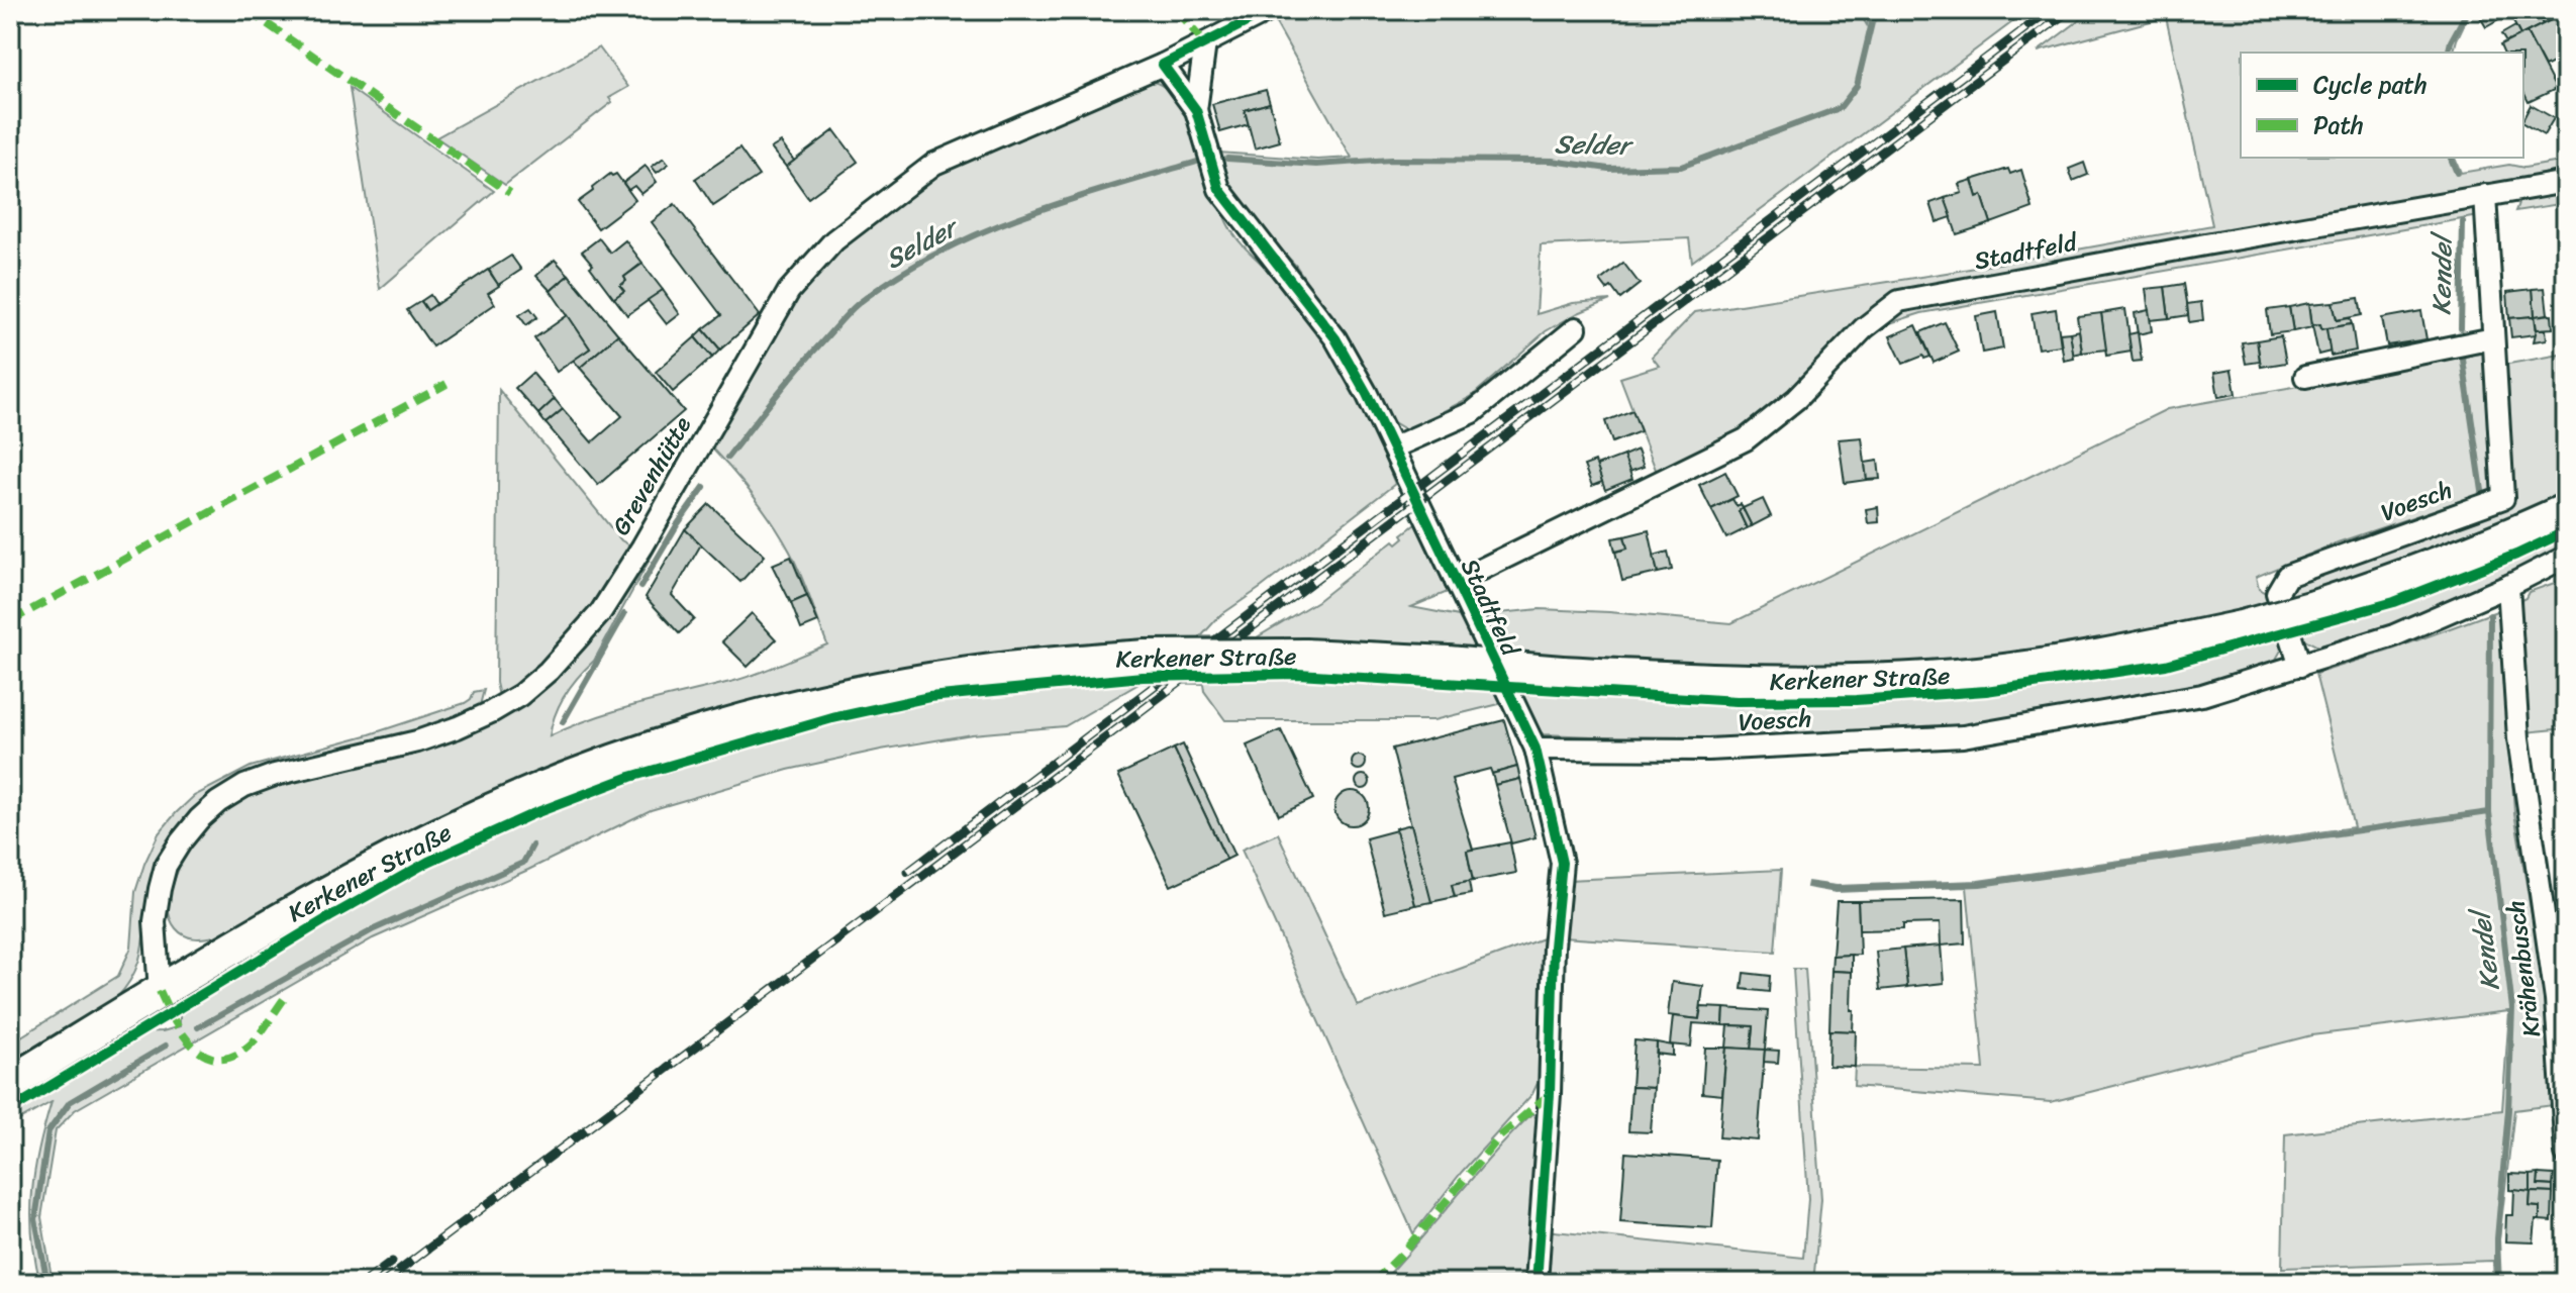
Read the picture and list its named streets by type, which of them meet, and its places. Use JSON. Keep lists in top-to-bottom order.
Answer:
{
  "streets": {
    "main road": ["Kerkener Straße"],
    "street": [
      "Stadtfeld",
      "Grevenhütte",
      "Voesch",
      "Krähenbusch"
    ]
  },
  "crossings": [
    ["Stadtfeld", "Grevenhütte"],
    ["Stadtfeld", "Voesch"],
    ["Grevenhütte", "Kerkener Straße"],
    ["Voesch", "Krähenbusch"]
  ],
  "water": ["Selder", "Kendel"],
  "legend": ["Cycle path", "Path"]
}
